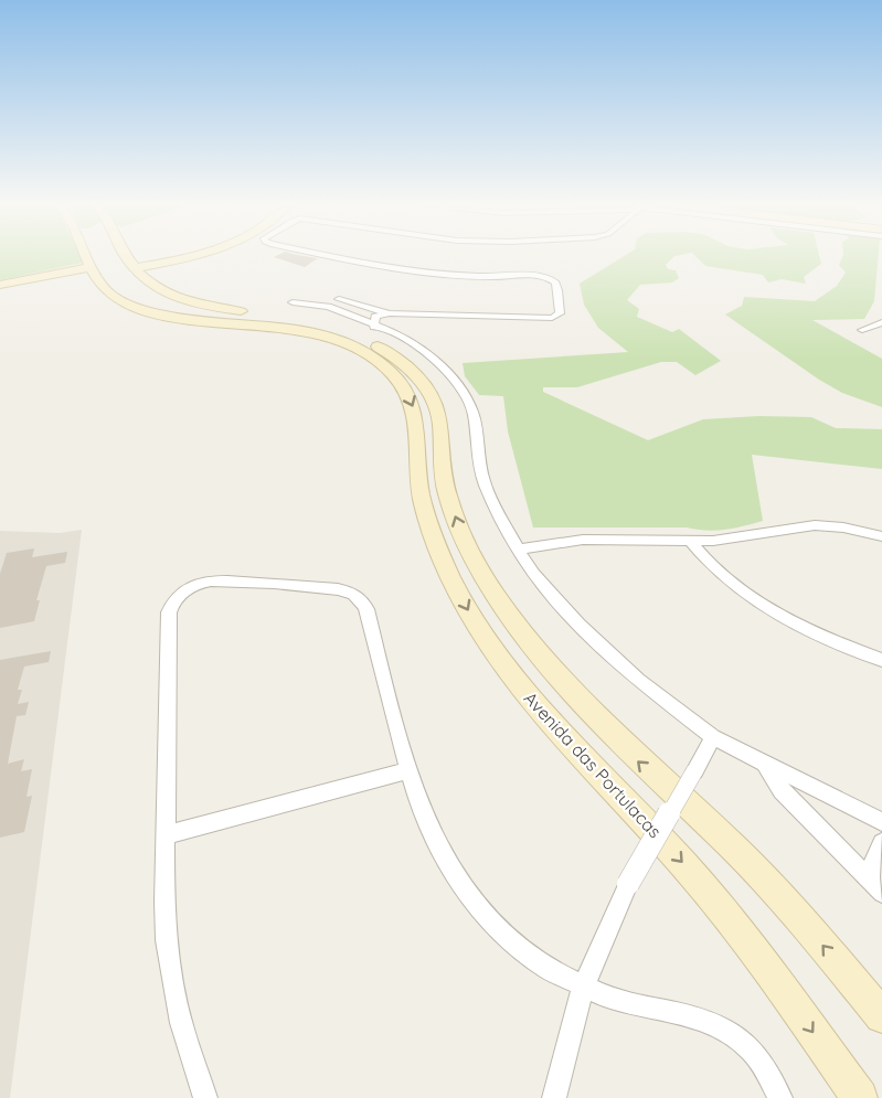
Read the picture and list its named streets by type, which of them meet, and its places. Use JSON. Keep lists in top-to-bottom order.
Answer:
{
  "streets": {
    "street": ["Avenida das Portulacas"]
  }
}
